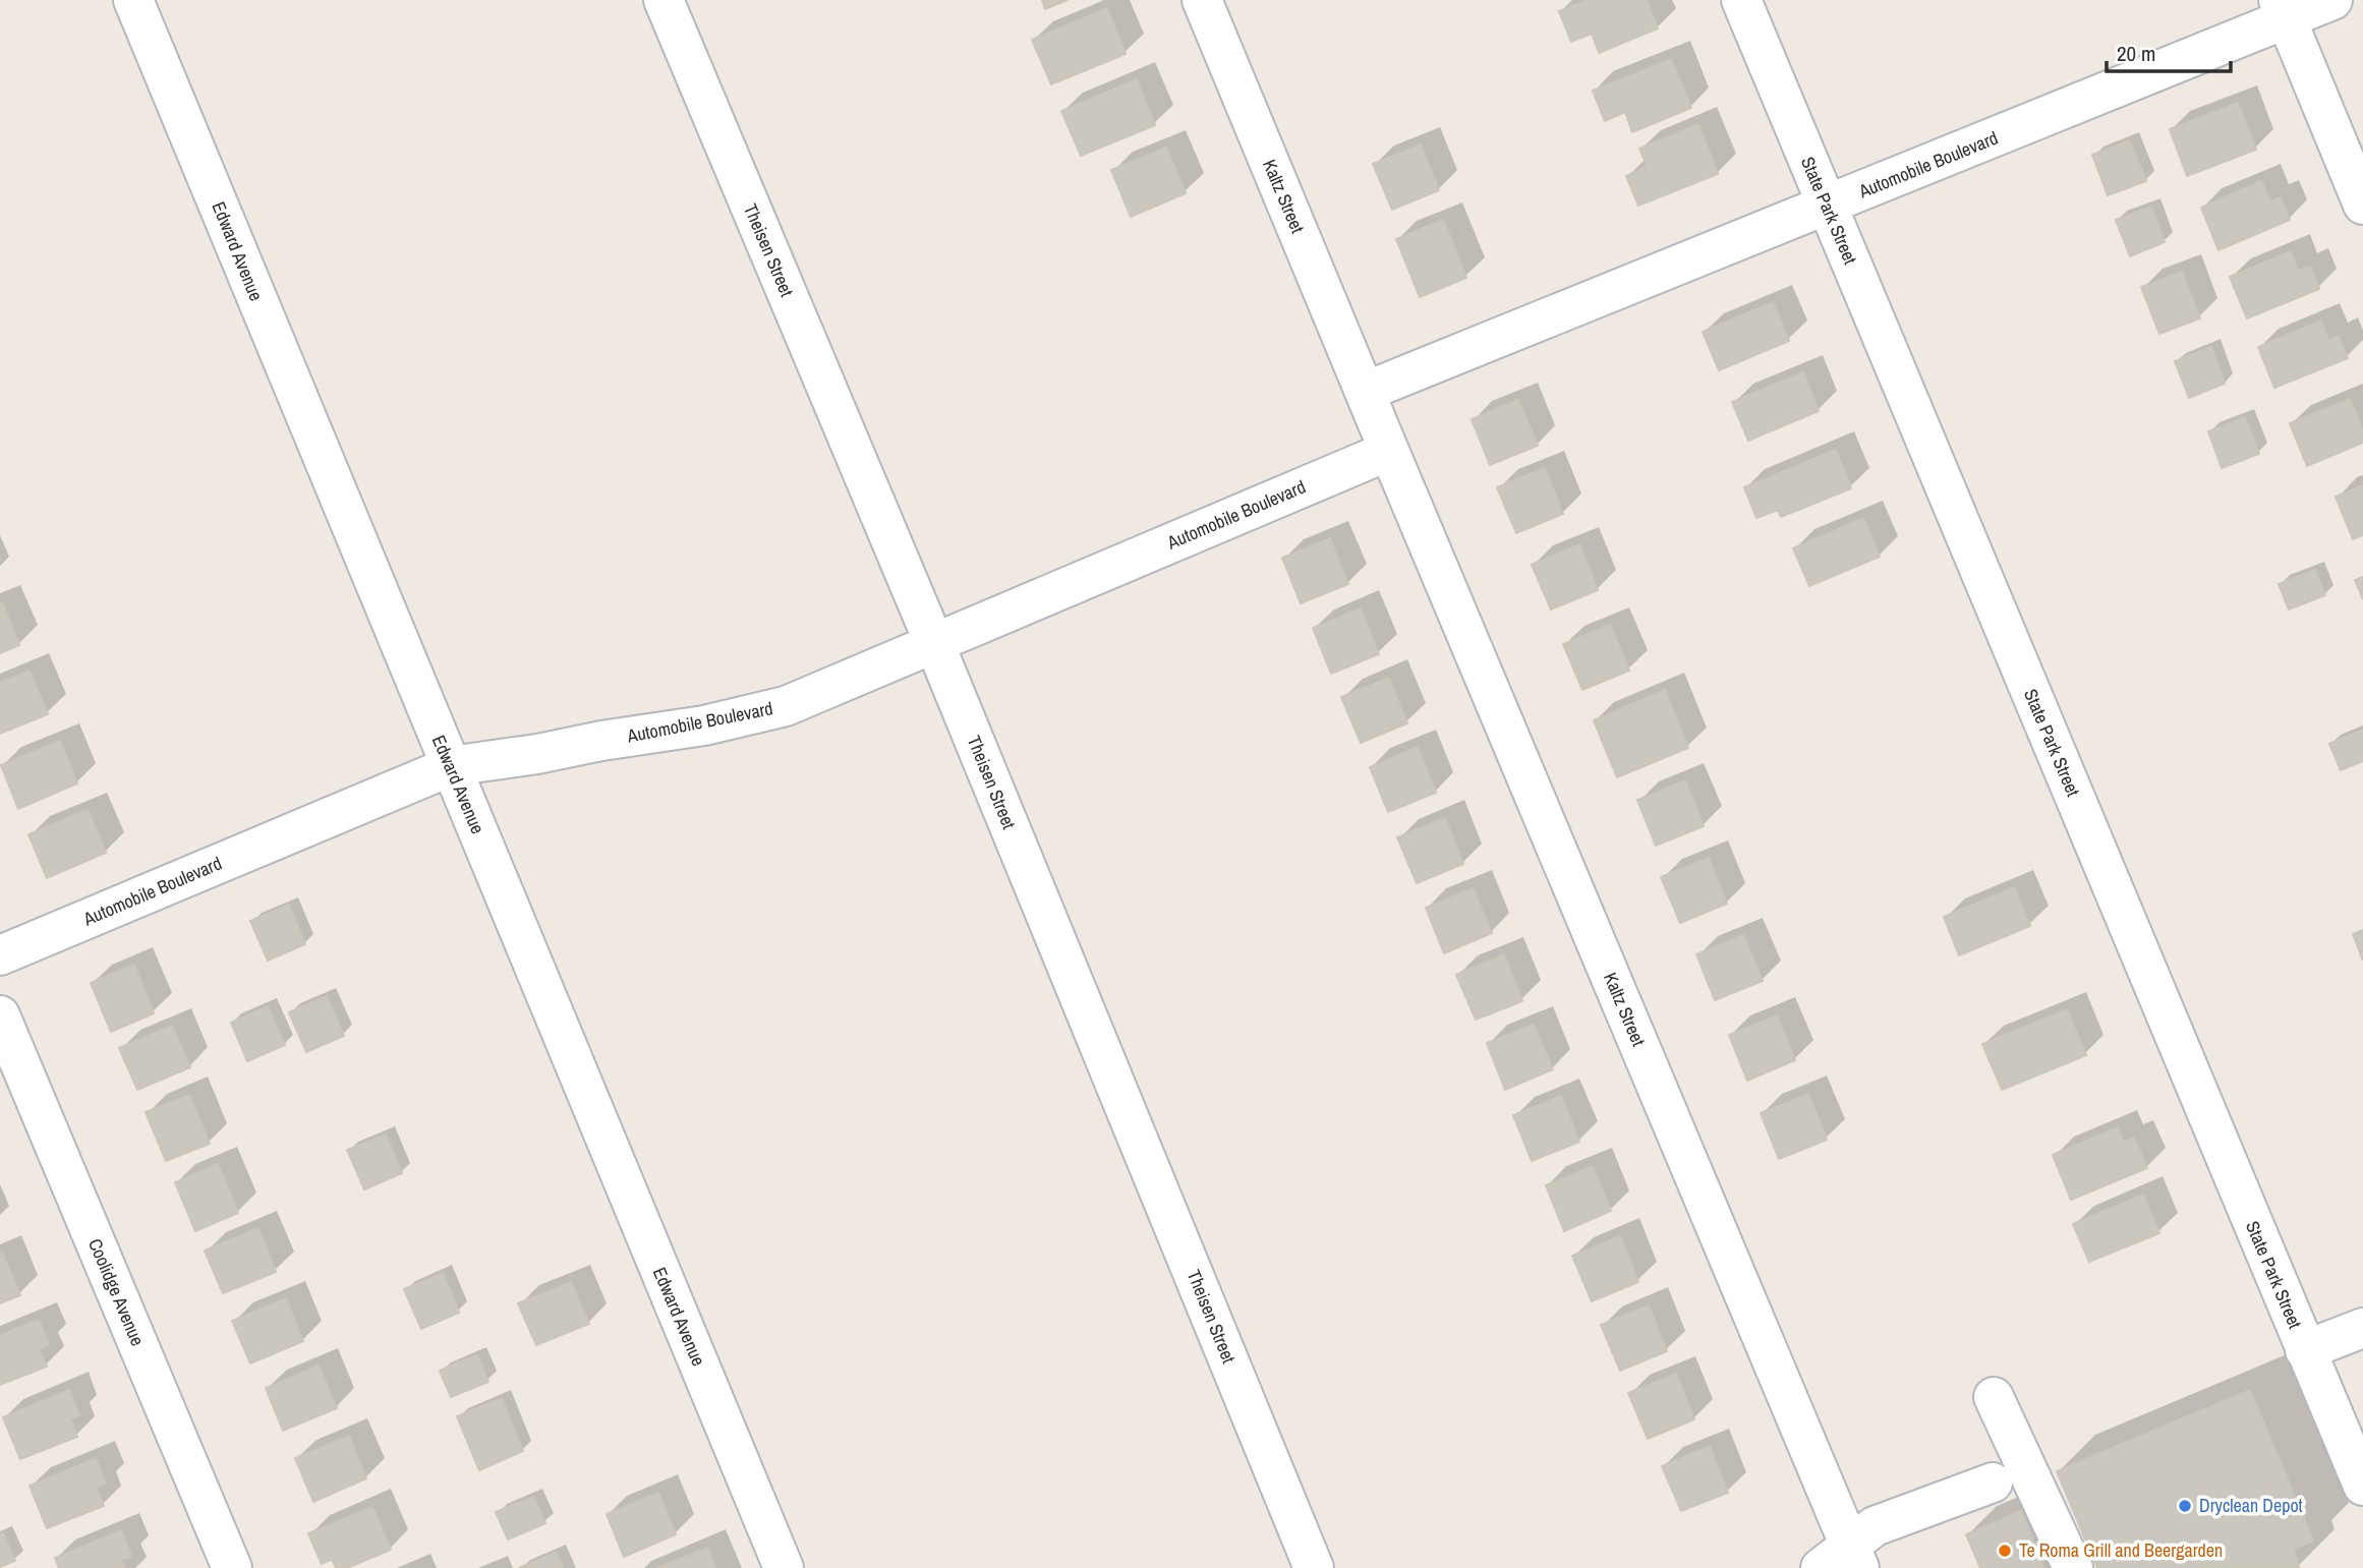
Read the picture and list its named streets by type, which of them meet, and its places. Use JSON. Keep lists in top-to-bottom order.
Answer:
{
  "streets": {
    "street": [
      "Automobile Boulevard",
      "Kaltz Street",
      "State Park Street",
      "Theisen Street",
      "Edward Avenue",
      "Coolidge Avenue"
    ]
  },
  "crossings": [
    ["Automobile Boulevard", "Kaltz Street"],
    ["Automobile Boulevard", "State Park Street"],
    ["Automobile Boulevard", "Theisen Street"],
    ["Automobile Boulevard", "Edward Avenue"]
  ],
  "places": ["Dryclean Depot", "Te Roma Grill and Beergarden"],
  "scale_bar": "20 m"
}
